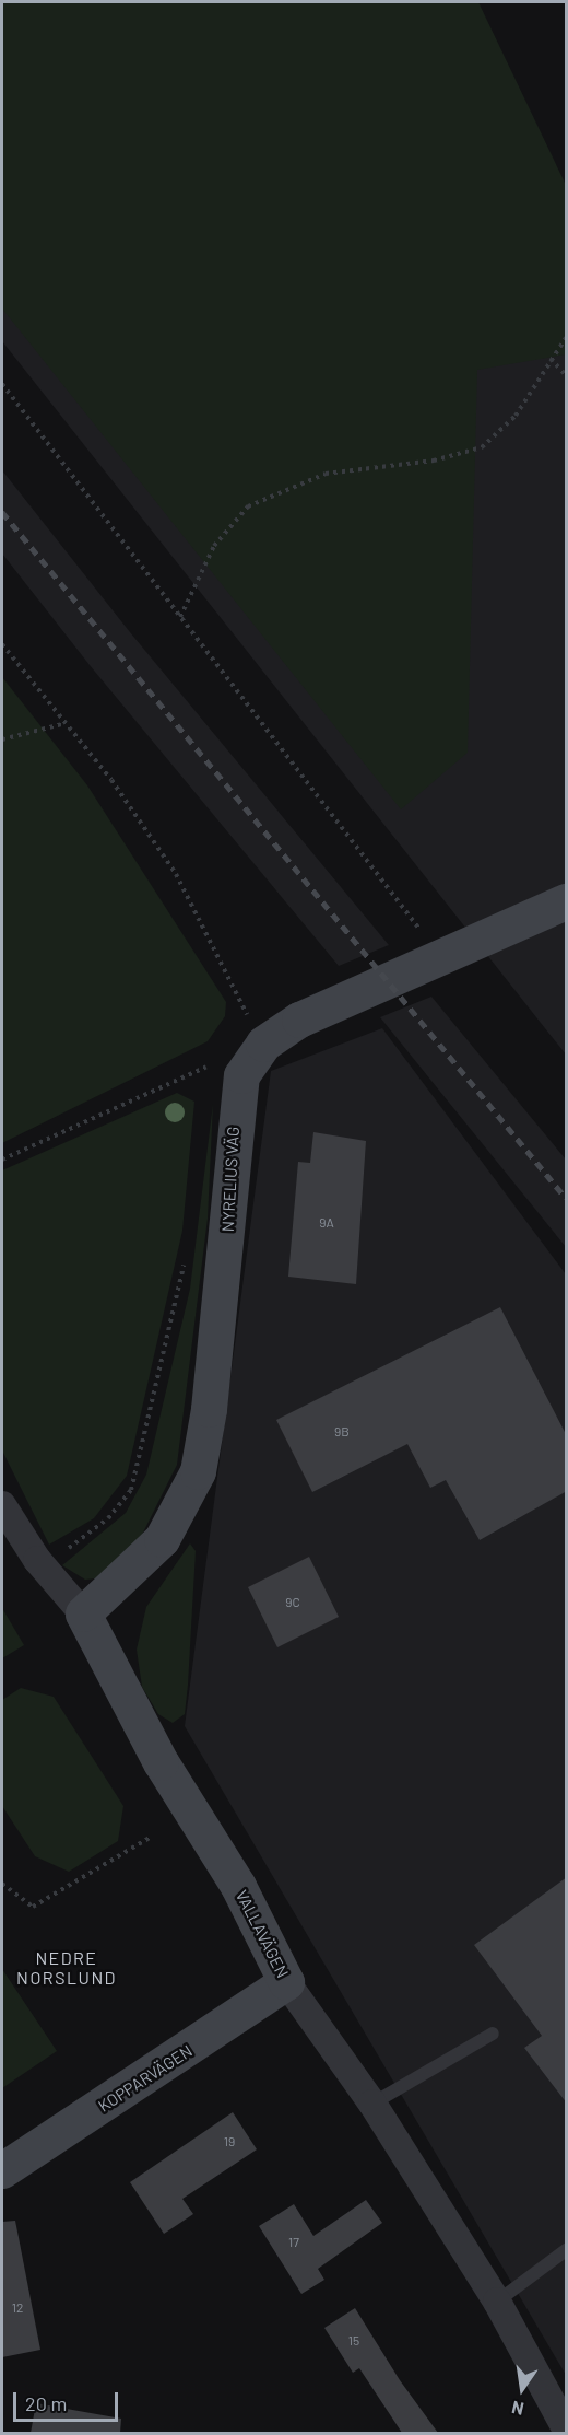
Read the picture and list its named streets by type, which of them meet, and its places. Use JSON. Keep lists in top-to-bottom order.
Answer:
{
  "streets": {
    "street": ["NYRELIUS VÄG", "VALLAVÄGEN", "KOPPARVÄGEN"]
  },
  "crossings": [
    ["NYRELIUS VÄG", "VALLAVÄGEN"],
    ["VALLAVÄGEN", "KOPPARVÄGEN"]
  ],
  "districts": ["NEDRE NORSLUND"],
  "house_numbers": [
    "9A",
    "9B",
    "9C",
    "19",
    "17",
    "12",
    "15"
  ],
  "scale_bar": "20 m",
  "north": "bottom"
}
